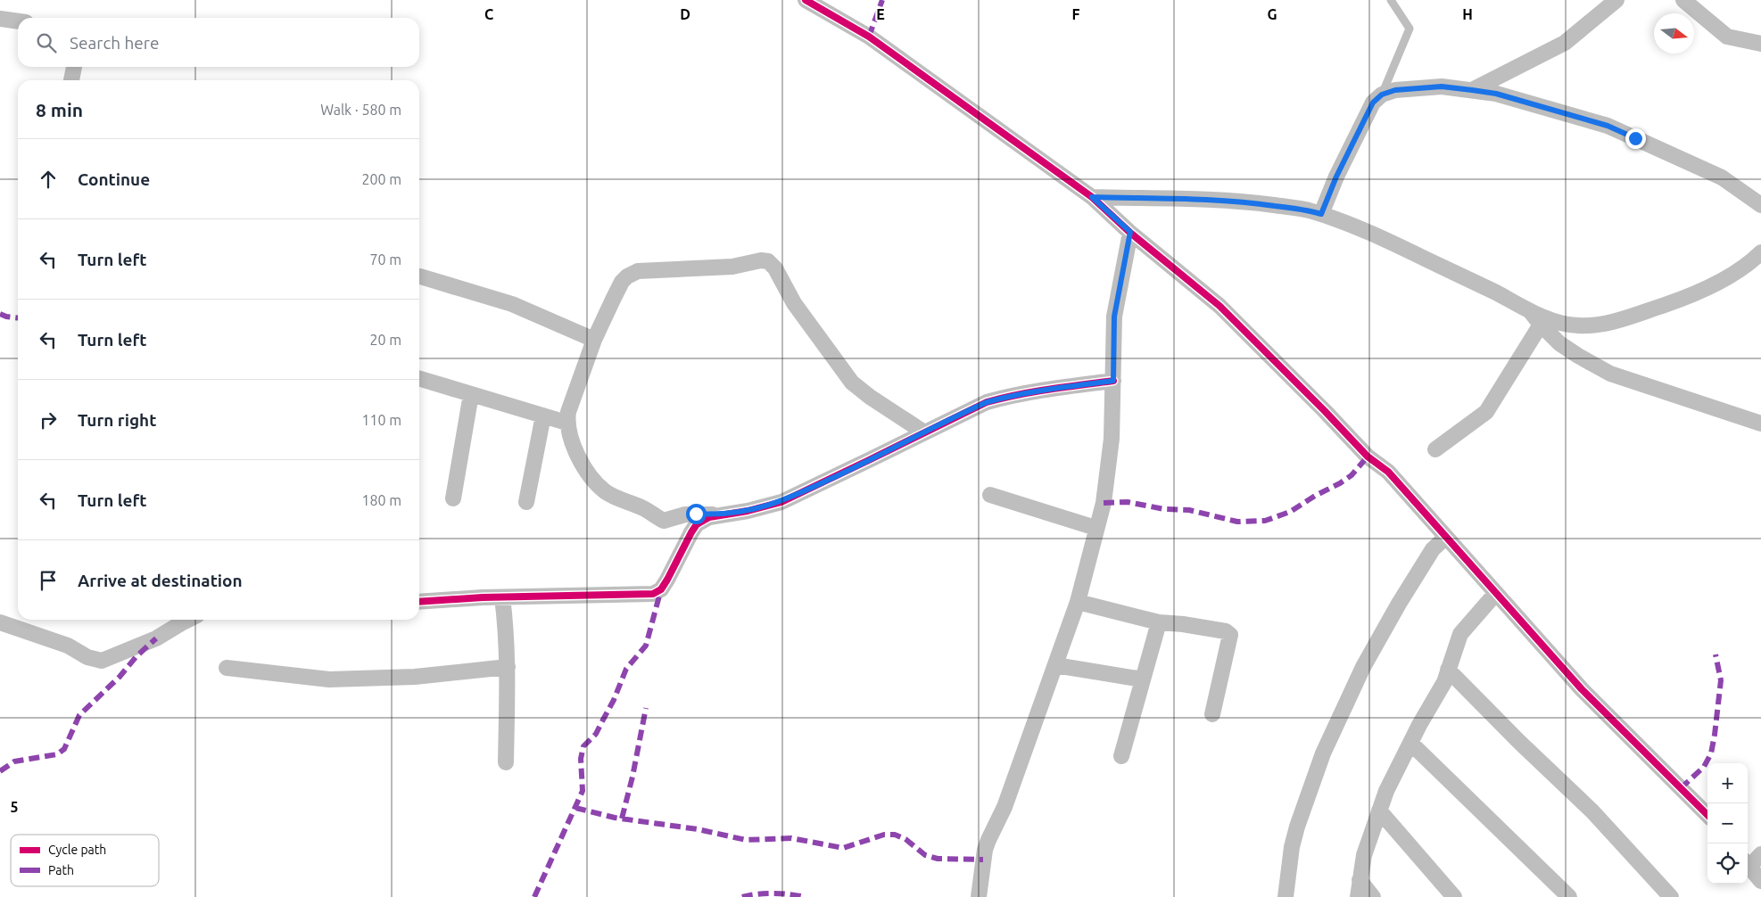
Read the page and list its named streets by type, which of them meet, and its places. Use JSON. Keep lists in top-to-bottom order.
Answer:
{
  "legend": ["Cycle path", "Path"],
  "north": "right",
  "page": {
    "search": "Search here",
    "heading": ["8 min", "Walk · 580 m"],
    "list": [
      ["Continue", "200 m"],
      ["Turn left", "70 m"],
      ["Turn left", "20 m"],
      ["Turn right", "110 m"],
      ["Turn left", "180 m"],
      "Arrive at destination"
    ],
    "map_buttons": ["+", "−"]
  },
  "grid": {
    "columns": [
      "C",
      "D",
      "E",
      "F",
      "G",
      "H"
    ],
    "rows": ["5"]
  }
}
